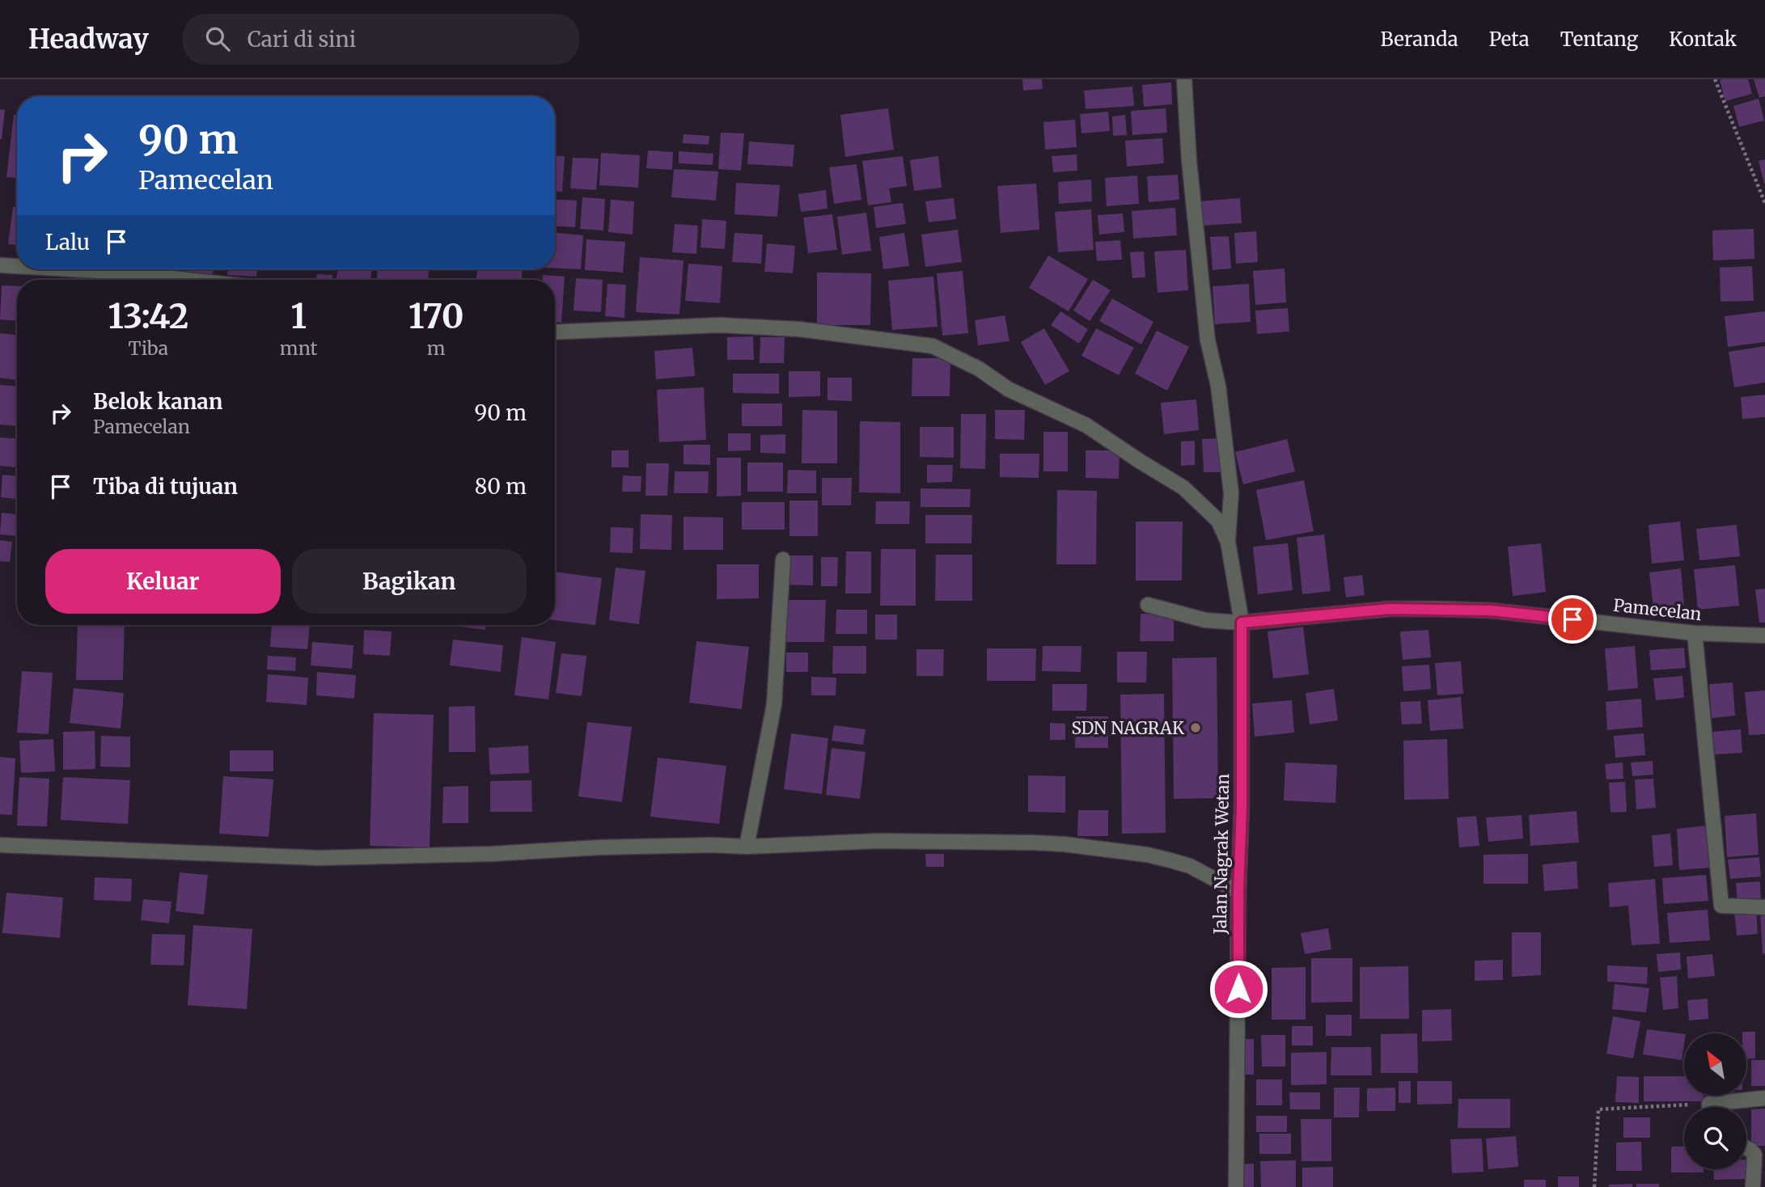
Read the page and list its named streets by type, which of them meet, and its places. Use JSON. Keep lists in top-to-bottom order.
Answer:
{
  "streets": {
    "street": ["Pamecelan", "Jalan Nagrak Wetan"]
  },
  "crossings": [
    ["Pamecelan", "Jalan Nagrak Wetan"]
  ],
  "places": ["SDN NAGRAK"],
  "north": "top left",
  "page": {
    "header": "Headway",
    "search": "Cari di sini",
    "nav": [
      "Beranda",
      "Peta",
      "Tentang",
      "Kontak"
    ],
    "turn": ["90 m", "Pamecelan"],
    "then": "Lalu",
    "eta": [
      "13:42",
      "Tiba",
      "1",
      "mnt",
      "170",
      "m"
    ],
    "list": [
      {
        "name": "Belok kanan",
        "note": "Pamecelan",
        "value": "90 m"
      },
      {
        "name": "Tiba di tujuan",
        "value": "80 m"
      }
    ],
    "buttons": ["Keluar", "Bagikan"]
  }
}
